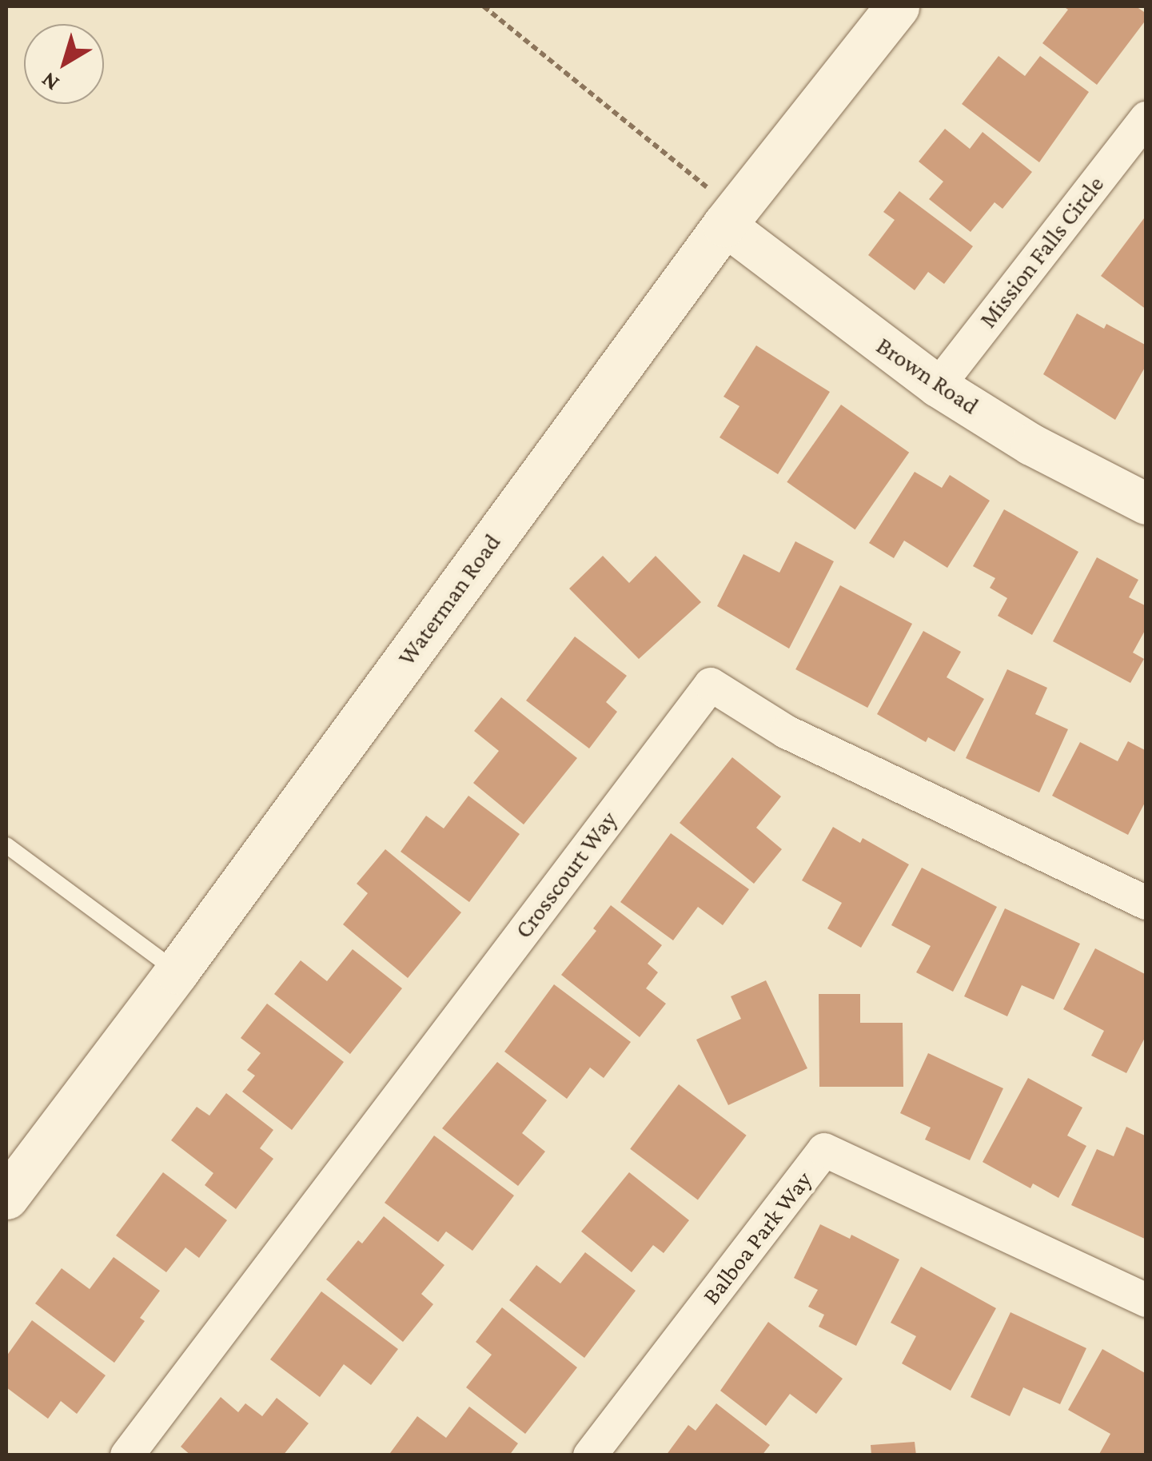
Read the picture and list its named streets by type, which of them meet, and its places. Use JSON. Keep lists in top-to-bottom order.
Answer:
{
  "streets": {
    "main road": ["Waterman Road"],
    "street": [
      "Mission Falls Circle",
      "Brown Road",
      "Crosscourt Way",
      "Balboa Park Way"
    ]
  },
  "crossings": [
    ["Mission Falls Circle", "Brown Road"],
    ["Brown Road", "Waterman Road"]
  ],
  "north": "bottom left"
}
